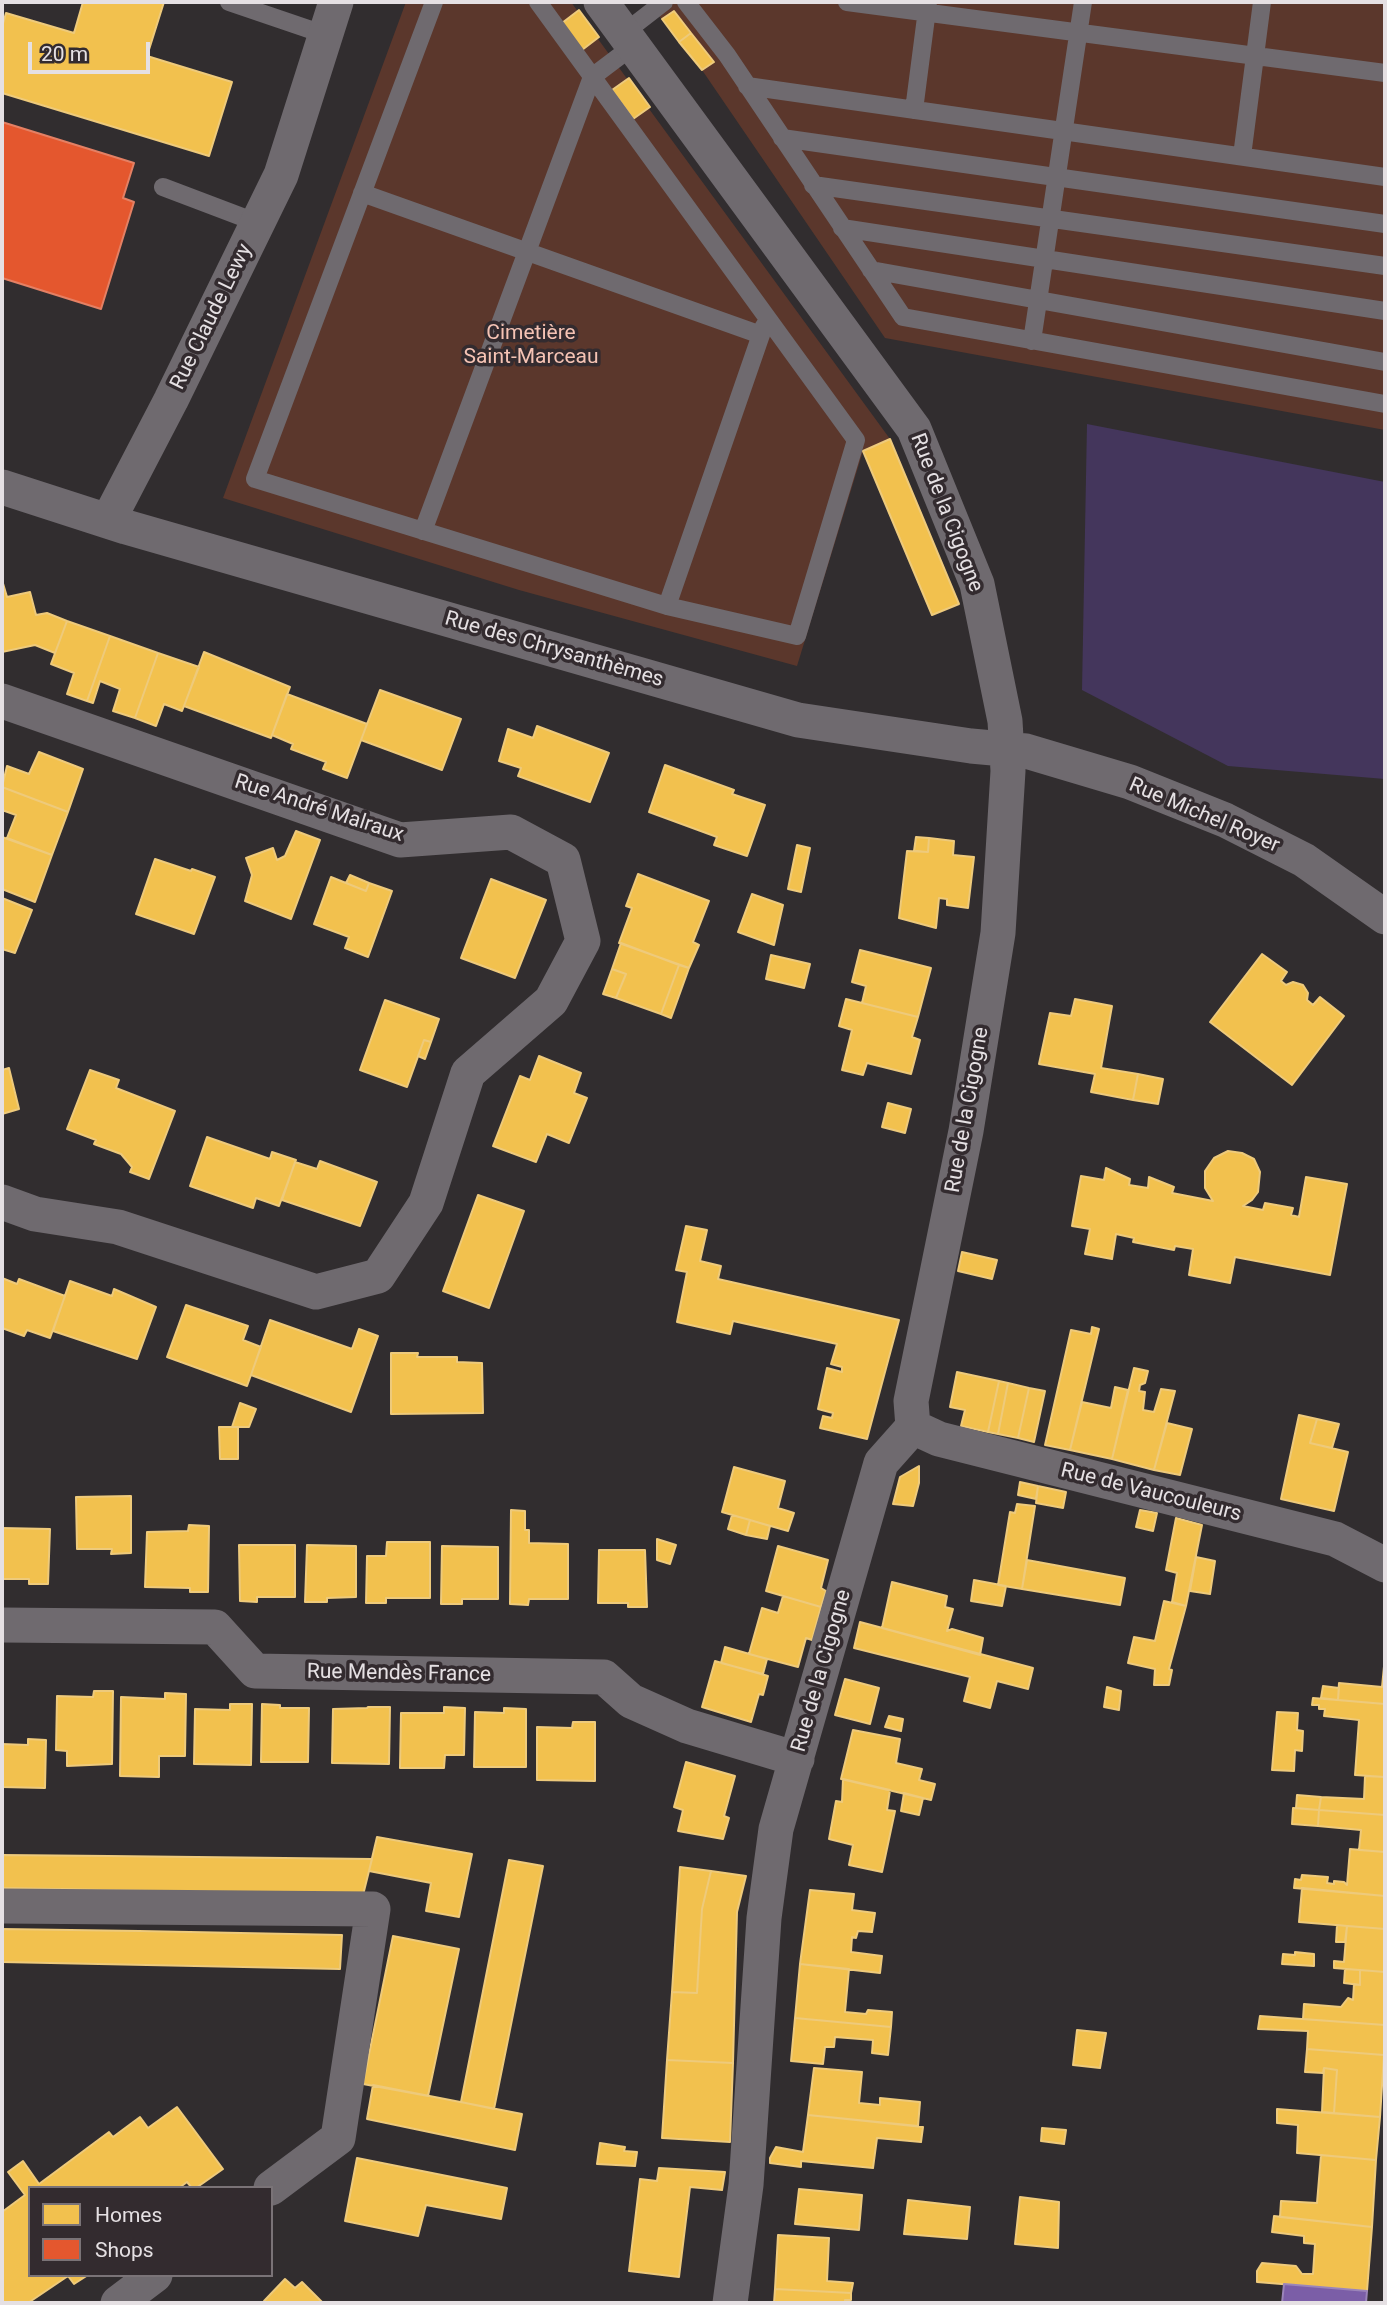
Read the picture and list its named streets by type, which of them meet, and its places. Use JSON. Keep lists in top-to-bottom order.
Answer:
{
  "streets": {
    "street": [
      "Rue Claude Lewy",
      "Rue de la Cigogne",
      "Rue des Chrysanthèmes",
      "Rue André Malraux",
      "Rue Michel Royer",
      "Rue de Vaucouleurs",
      "Rue Mendès France"
    ]
  },
  "crossings": [
    ["Rue Claude Lewy", "Rue des Chrysanthèmes"],
    ["Rue de la Cigogne", "Rue des Chrysanthèmes"],
    ["Rue de la Cigogne", "Rue Michel Royer"],
    ["Rue de la Cigogne", "Rue de Vaucouleurs"],
    ["Rue de la Cigogne", "Rue Mendès France"],
    ["Rue des Chrysanthèmes", "Rue Michel Royer"]
  ],
  "parks": ["Cimetière Saint-Marceau"],
  "legend": ["Homes", "Shops"],
  "scale_bar": "20 m"
}
